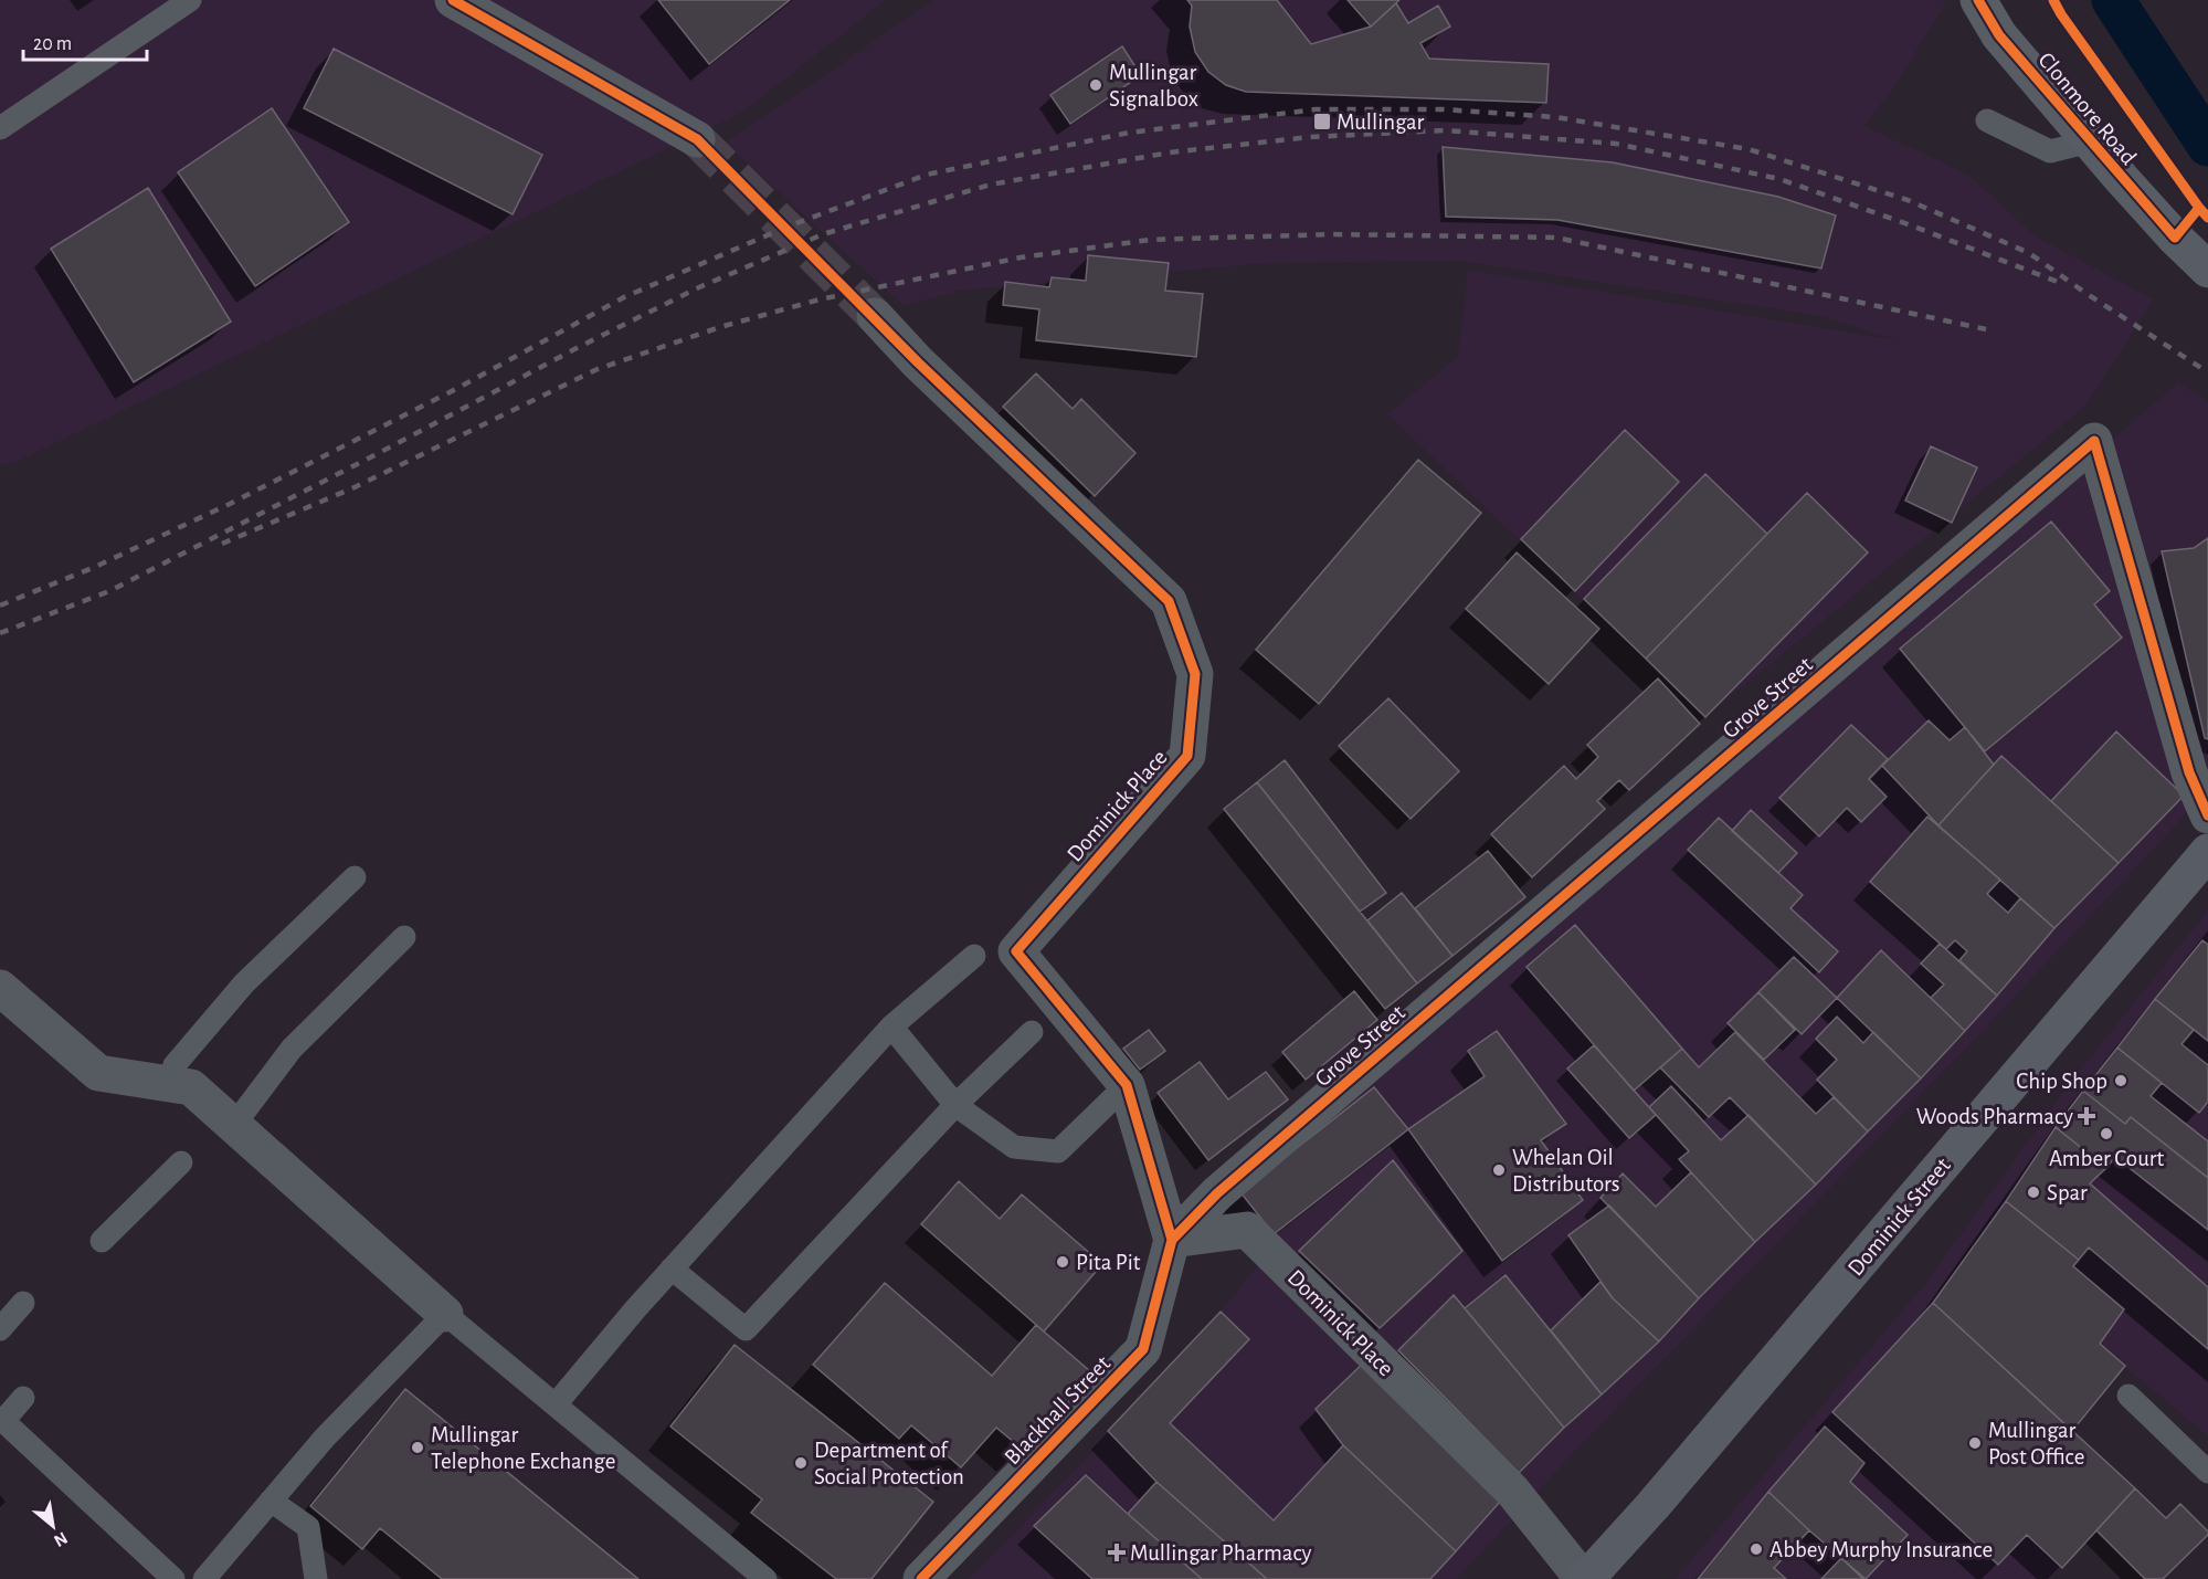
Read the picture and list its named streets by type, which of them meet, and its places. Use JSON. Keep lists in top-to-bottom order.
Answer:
{
  "streets": {
    "main road": ["Clonmore Road", "Dominick Street"],
    "street": ["Grove Street", "Dominick Place", "Blackhall Street"]
  },
  "crossings": [
    ["Grove Street", "Dominick Place"],
    ["Grove Street", "Blackhall Street"],
    ["Dominick Place", "Dominick Street"],
    ["Dominick Place", "Blackhall Street"]
  ],
  "places": {
    "other": [
      "Mullingar Signalbox",
      "Chip Shop",
      "Amber Court",
      "Whelan Oil Distributors",
      "Spar",
      "Pita Pit",
      "Mullingar Post Office",
      "Mullingar Telephone Exchange",
      "Department of Social Protection",
      "Abbey Murphy Insurance"
    ],
    "transit": ["Mullingar"],
    "health": ["Woods Pharmacy", "Mullingar Pharmacy"]
  },
  "scale_bar": "20 m",
  "north": "bottom right"
}
